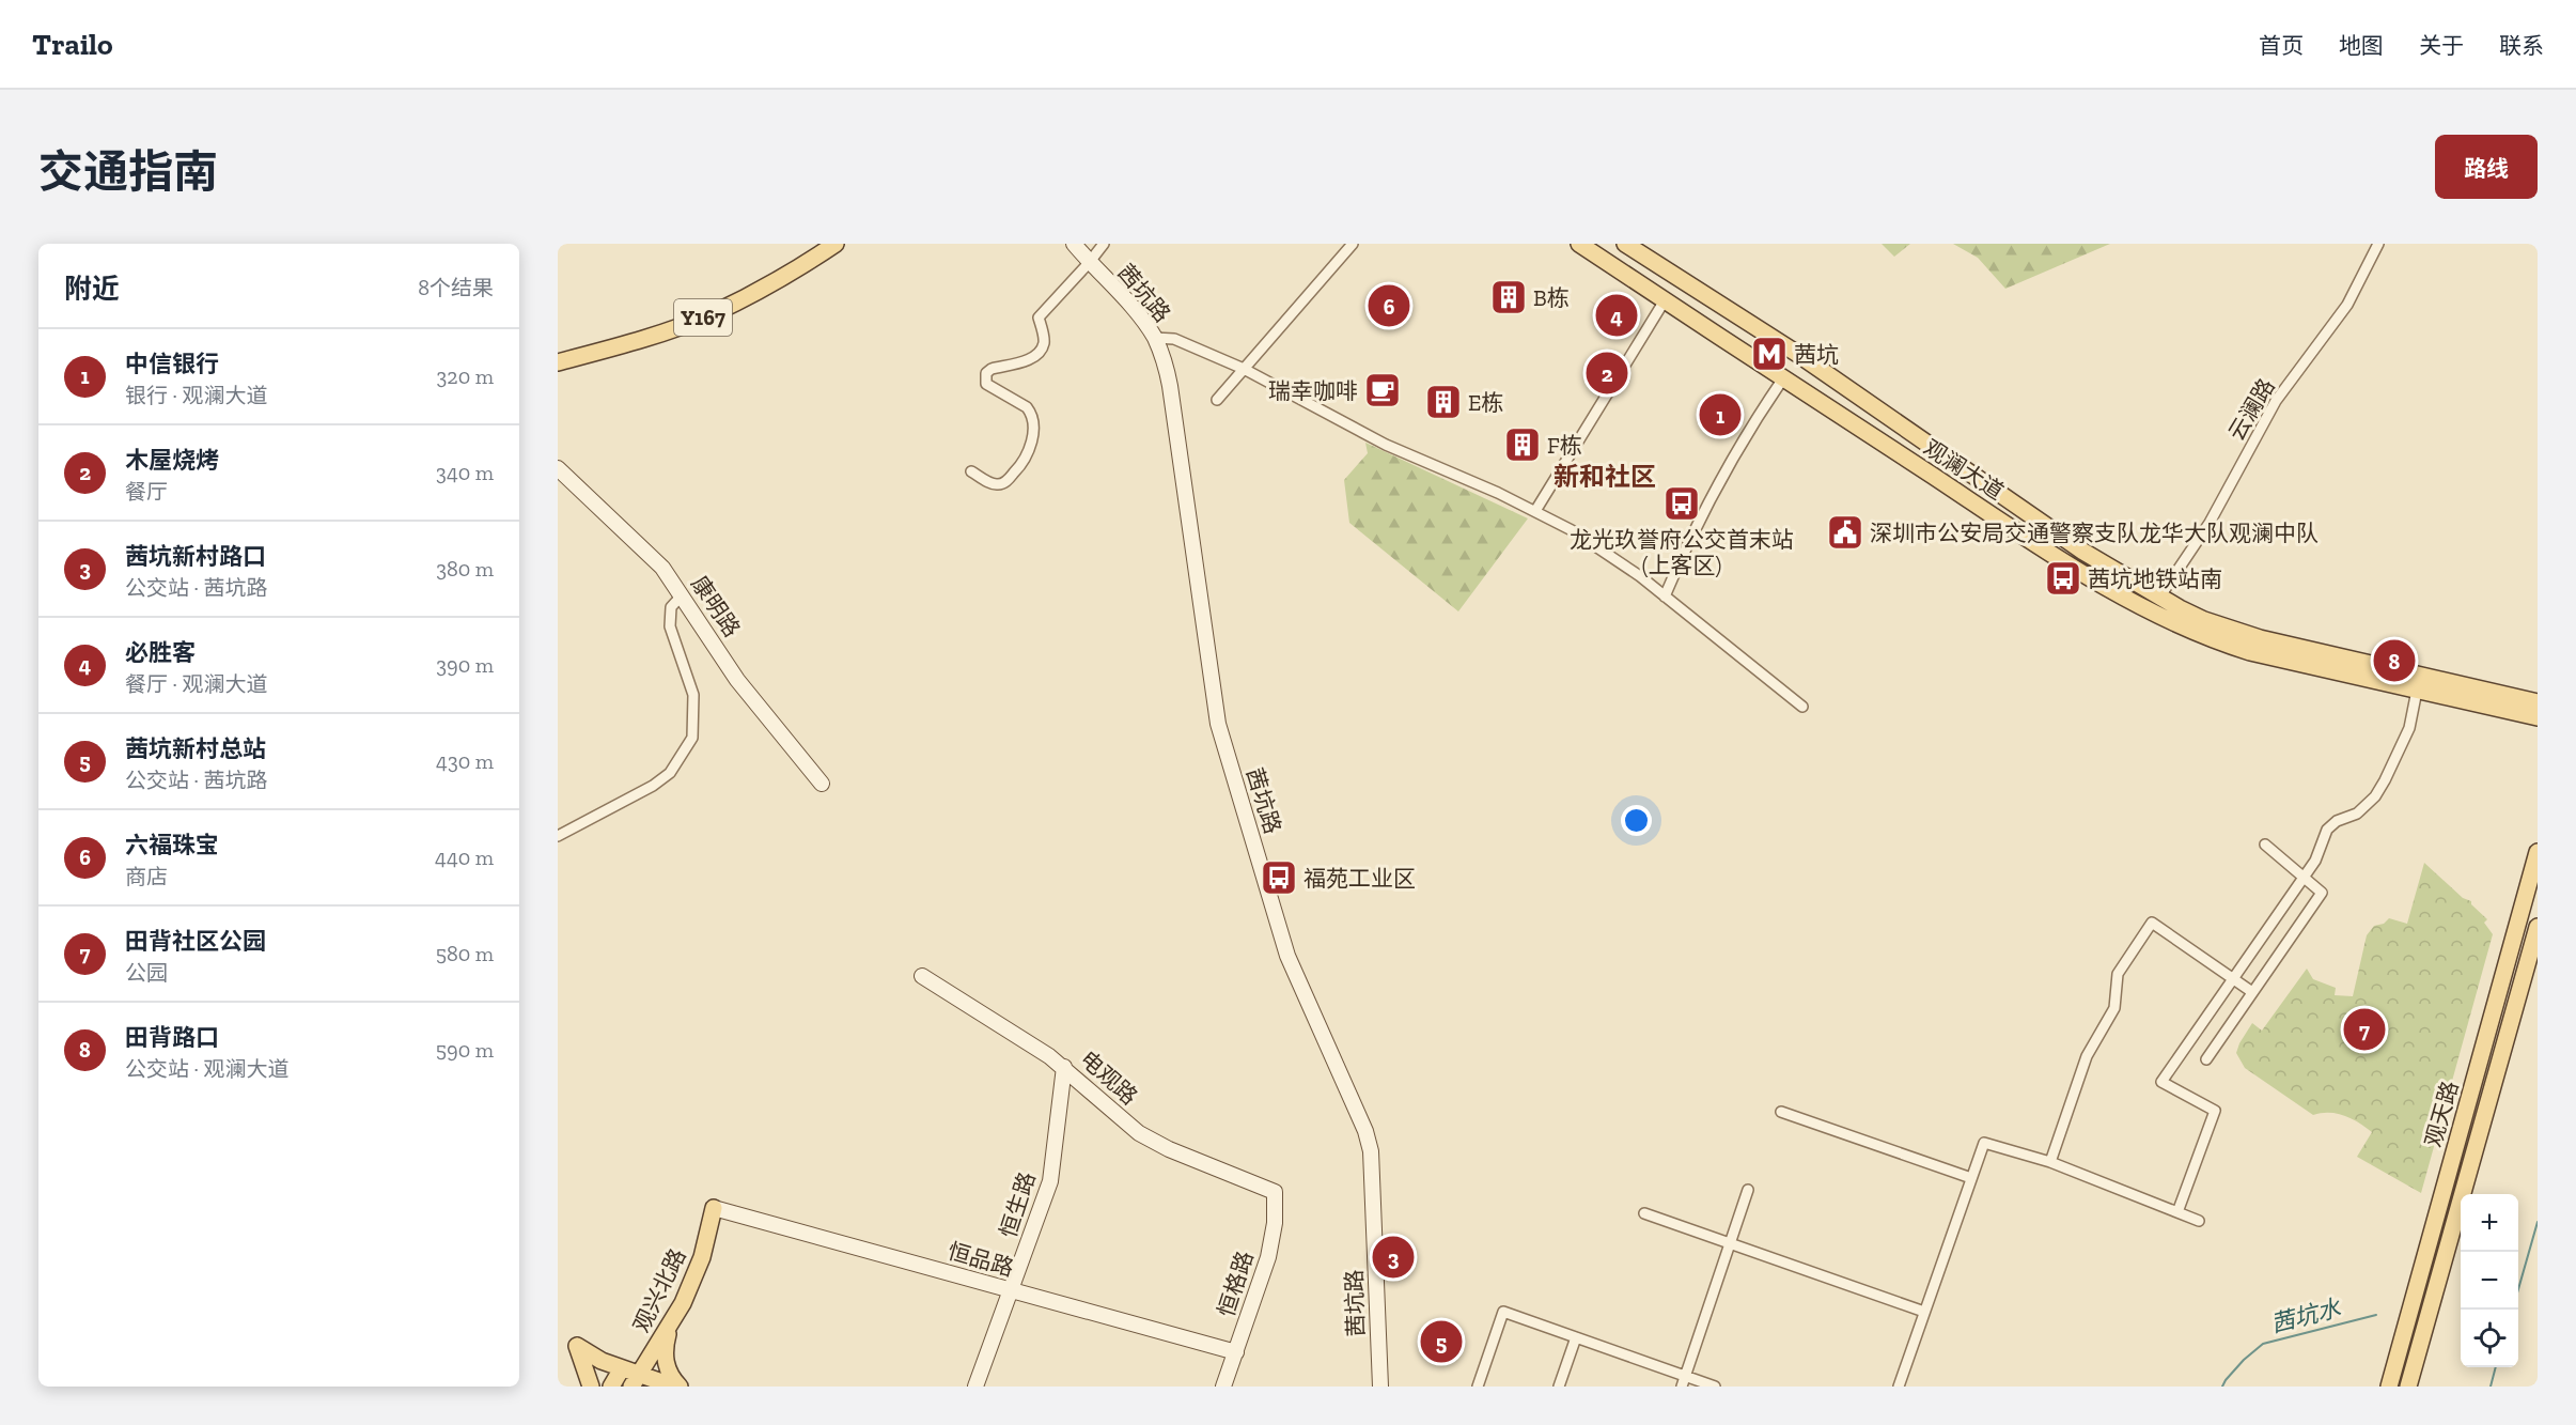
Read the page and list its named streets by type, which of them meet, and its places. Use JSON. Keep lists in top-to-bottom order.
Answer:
{
  "streets": {
    "main road": [
      "Y167",
      "观澜大道",
      "观天路",
      "观兴北路"
    ],
    "street": [
      "茜坑路",
      "云澜路",
      "康明路",
      "电观路",
      "恒生路",
      "恒品路",
      "恒格路"
    ]
  },
  "crossings": [
    ["云澜路", "观澜大道"],
    ["电观路", "恒生路"],
    ["电观路", "恒格路"],
    ["恒生路", "恒品路"],
    ["恒品路", "恒格路"],
    ["恒品路", "观兴北路"]
  ],
  "districts": ["新和社区"],
  "water": ["茜坑水"],
  "places": {
    "building": ["B栋", "E栋", "F栋"],
    "metro station": ["茜坑"],
    "cafe": ["瑞幸咖啡"],
    "bus stop": ["龙光玖誉府公交首末站 (上客区)", "茜坑地铁站南", "福苑工业区"],
    "public building": ["深圳市公安局交通警察支队龙华大队观澜中队"]
  },
  "page": {
    "header": "Trailo",
    "nav": [
      "首页",
      "地图",
      "关于",
      "联系"
    ],
    "title": "交通指南",
    "buttons": "路线",
    "heading": ["附近", "8个结果"],
    "pins": [
      "6",
      "4",
      "2",
      "1",
      "8",
      "7",
      "3",
      "5"
    ],
    "list": [
      {
        "mark": "1",
        "name": "中信银行",
        "note": "银行 · 观澜大道",
        "value": "320 m"
      },
      {
        "mark": "2",
        "name": "木屋烧烤",
        "note": "餐厅",
        "value": "340 m"
      },
      {
        "mark": "3",
        "name": "茜坑新村路口",
        "note": "公交站 · 茜坑路",
        "value": "380 m"
      },
      {
        "mark": "4",
        "name": "必胜客",
        "note": "餐厅 · 观澜大道",
        "value": "390 m"
      },
      {
        "mark": "5",
        "name": "茜坑新村总站",
        "note": "公交站 · 茜坑路",
        "value": "430 m"
      },
      {
        "mark": "6",
        "name": "六福珠宝",
        "note": "商店",
        "value": "440 m"
      },
      {
        "mark": "7",
        "name": "田背社区公园",
        "note": "公园",
        "value": "580 m"
      },
      {
        "mark": "8",
        "name": "田背路口",
        "note": "公交站 · 观澜大道",
        "value": "590 m"
      }
    ],
    "map_buttons": ["+", "−"]
  }
}
